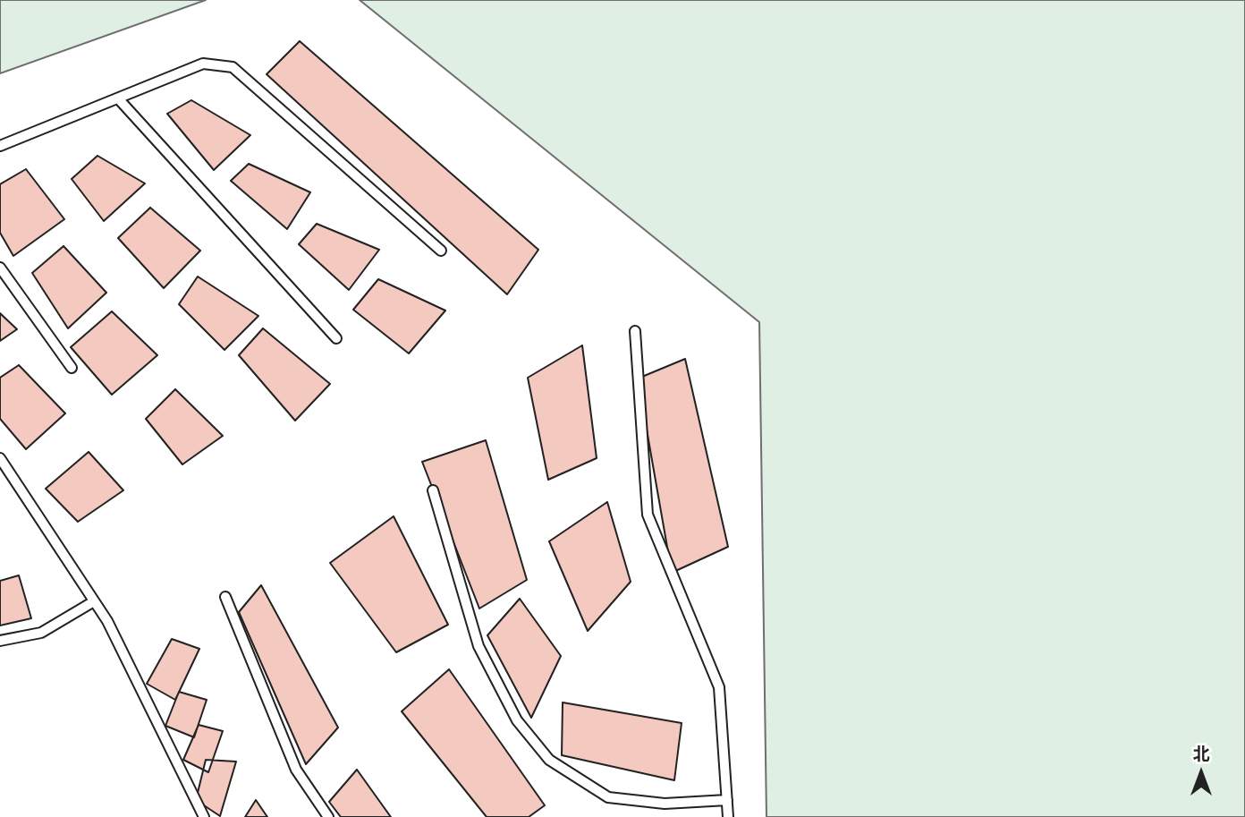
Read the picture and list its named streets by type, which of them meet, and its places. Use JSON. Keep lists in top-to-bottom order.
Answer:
{
  "north": "top"
}
